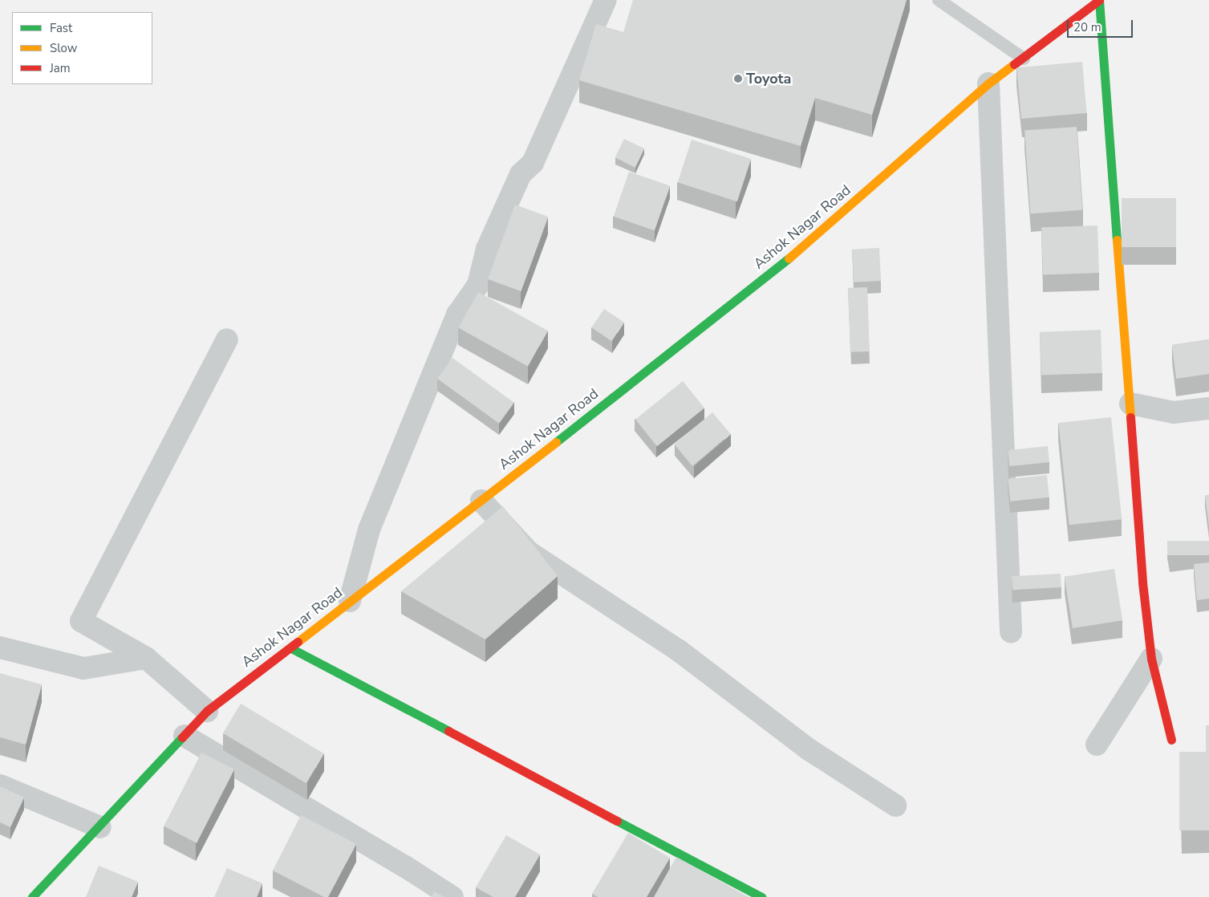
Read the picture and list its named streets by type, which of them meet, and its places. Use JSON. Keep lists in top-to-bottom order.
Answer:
{
  "streets": {
    "street": ["Ashok Nagar Road"]
  },
  "places": ["Toyota"],
  "legend": ["Fast", "Slow", "Jam"],
  "scale_bar": "20 m"
}
